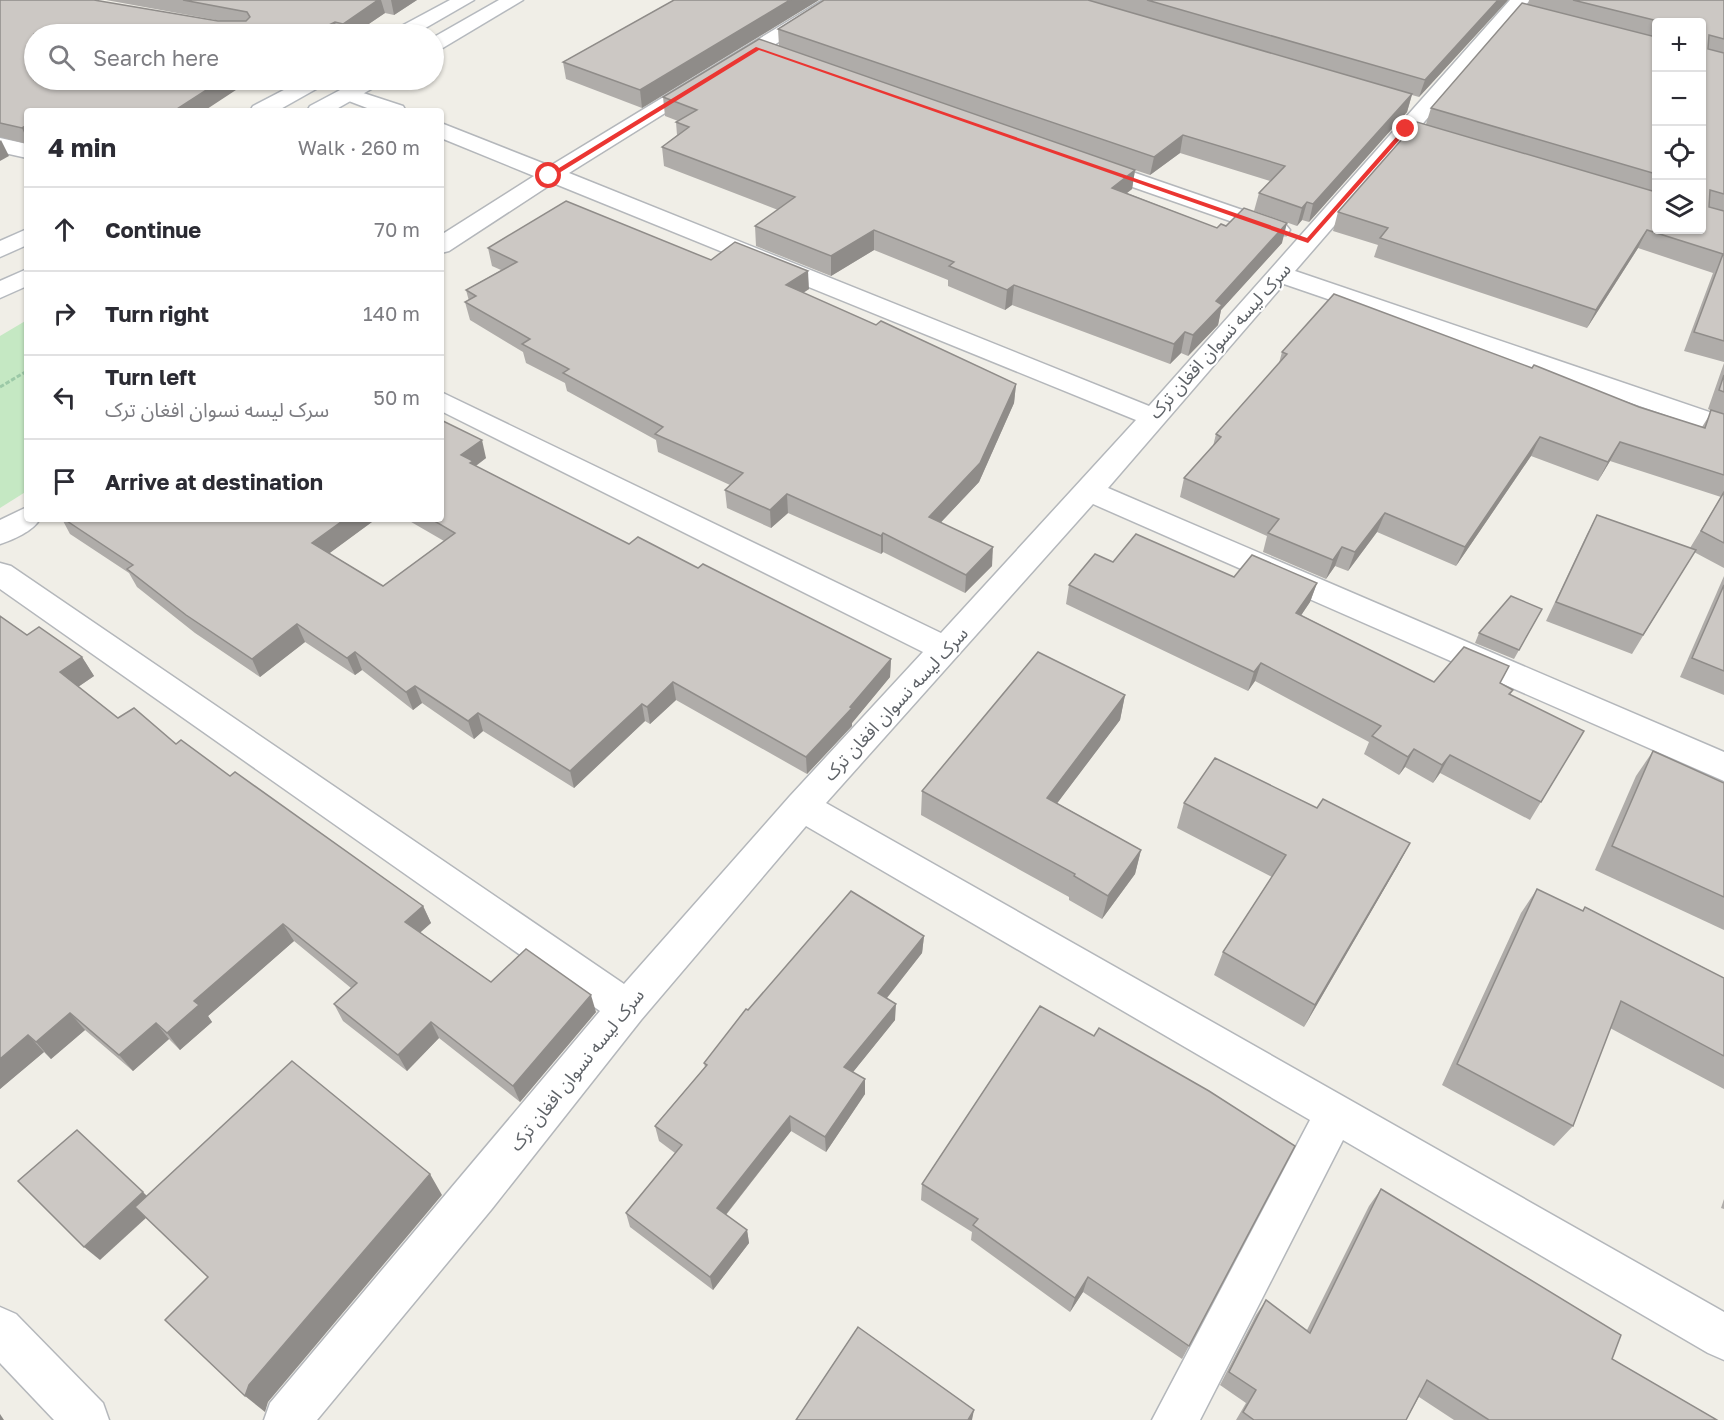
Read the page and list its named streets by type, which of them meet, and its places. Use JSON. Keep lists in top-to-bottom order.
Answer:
{
  "streets": {
    "street": ["سرک لیسه نسوان افغان‌ ترک"]
  },
  "page": {
    "map_buttons": ["+", "−"],
    "search": "Search here",
    "heading": ["4 min", "Walk · 260 m"],
    "list": [
      ["Continue", "70 m"],
      ["Turn right", "140 m"],
      ["Turn left", "سرک لیسه نسوان افغان‌ ترک", "50 m"],
      "Arrive at destination"
    ]
  }
}
